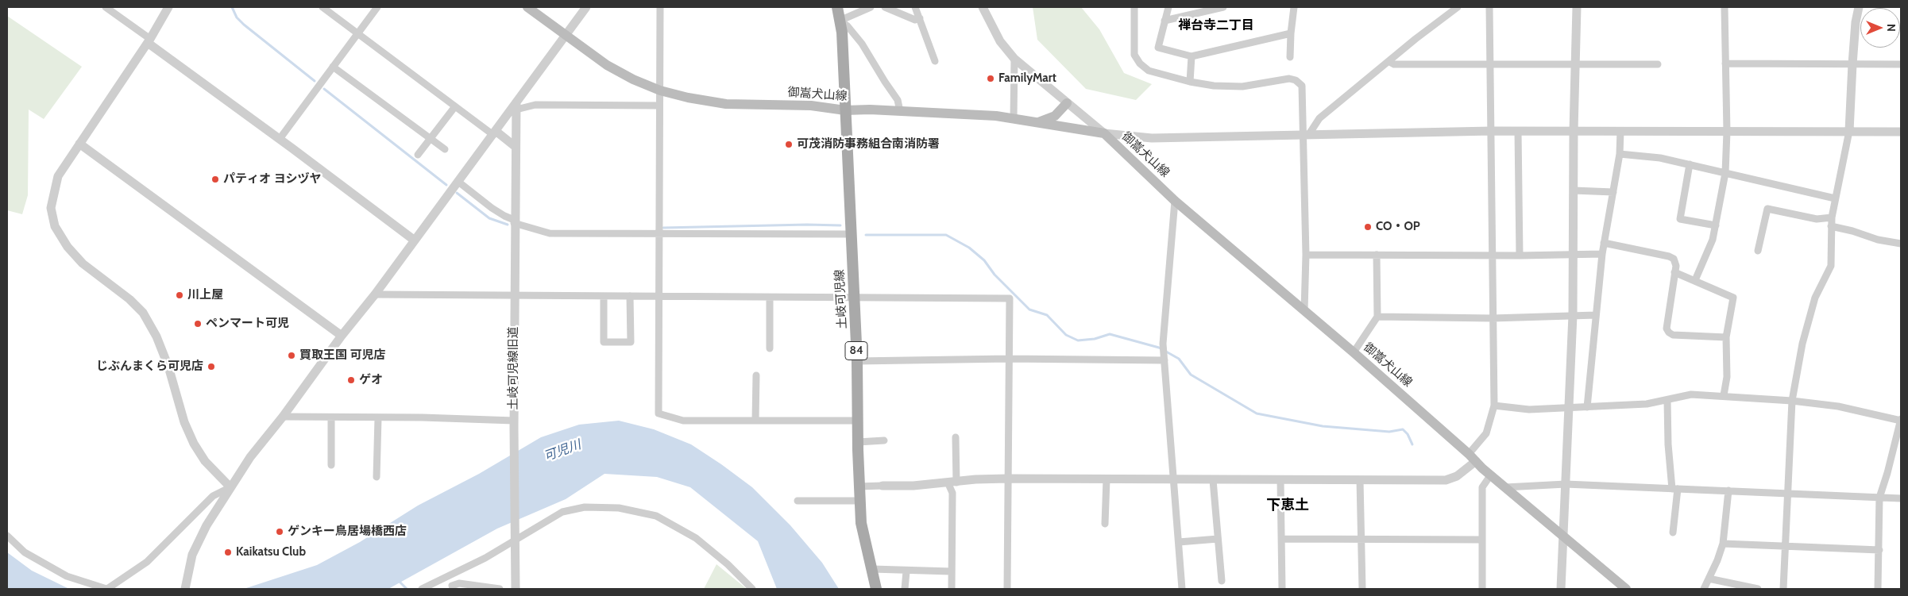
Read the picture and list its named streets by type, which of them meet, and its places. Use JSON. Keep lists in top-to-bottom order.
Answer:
{
  "streets": {
    "main road": ["御嵩犬山線", "土岐可児線", "84"],
    "street": ["土岐可児線旧道"]
  },
  "crossings": [
    ["御嵩犬山線", "土岐可児線"]
  ],
  "districts": ["禅台寺二丁目", "下恵土"],
  "water": ["可児川"],
  "places": [
    "FamilyMart",
    "可茂消防事務組合南消防署",
    "パティオ ヨシヅヤ",
    "CO・OP",
    "川上屋",
    "ペンマート可児",
    "買取王国 可児店",
    "じぶんまくら可児店",
    "ゲオ",
    "ゲンキー鳥居場橋西店",
    "Kaikatsu Club"
  ],
  "north": "right"
}
